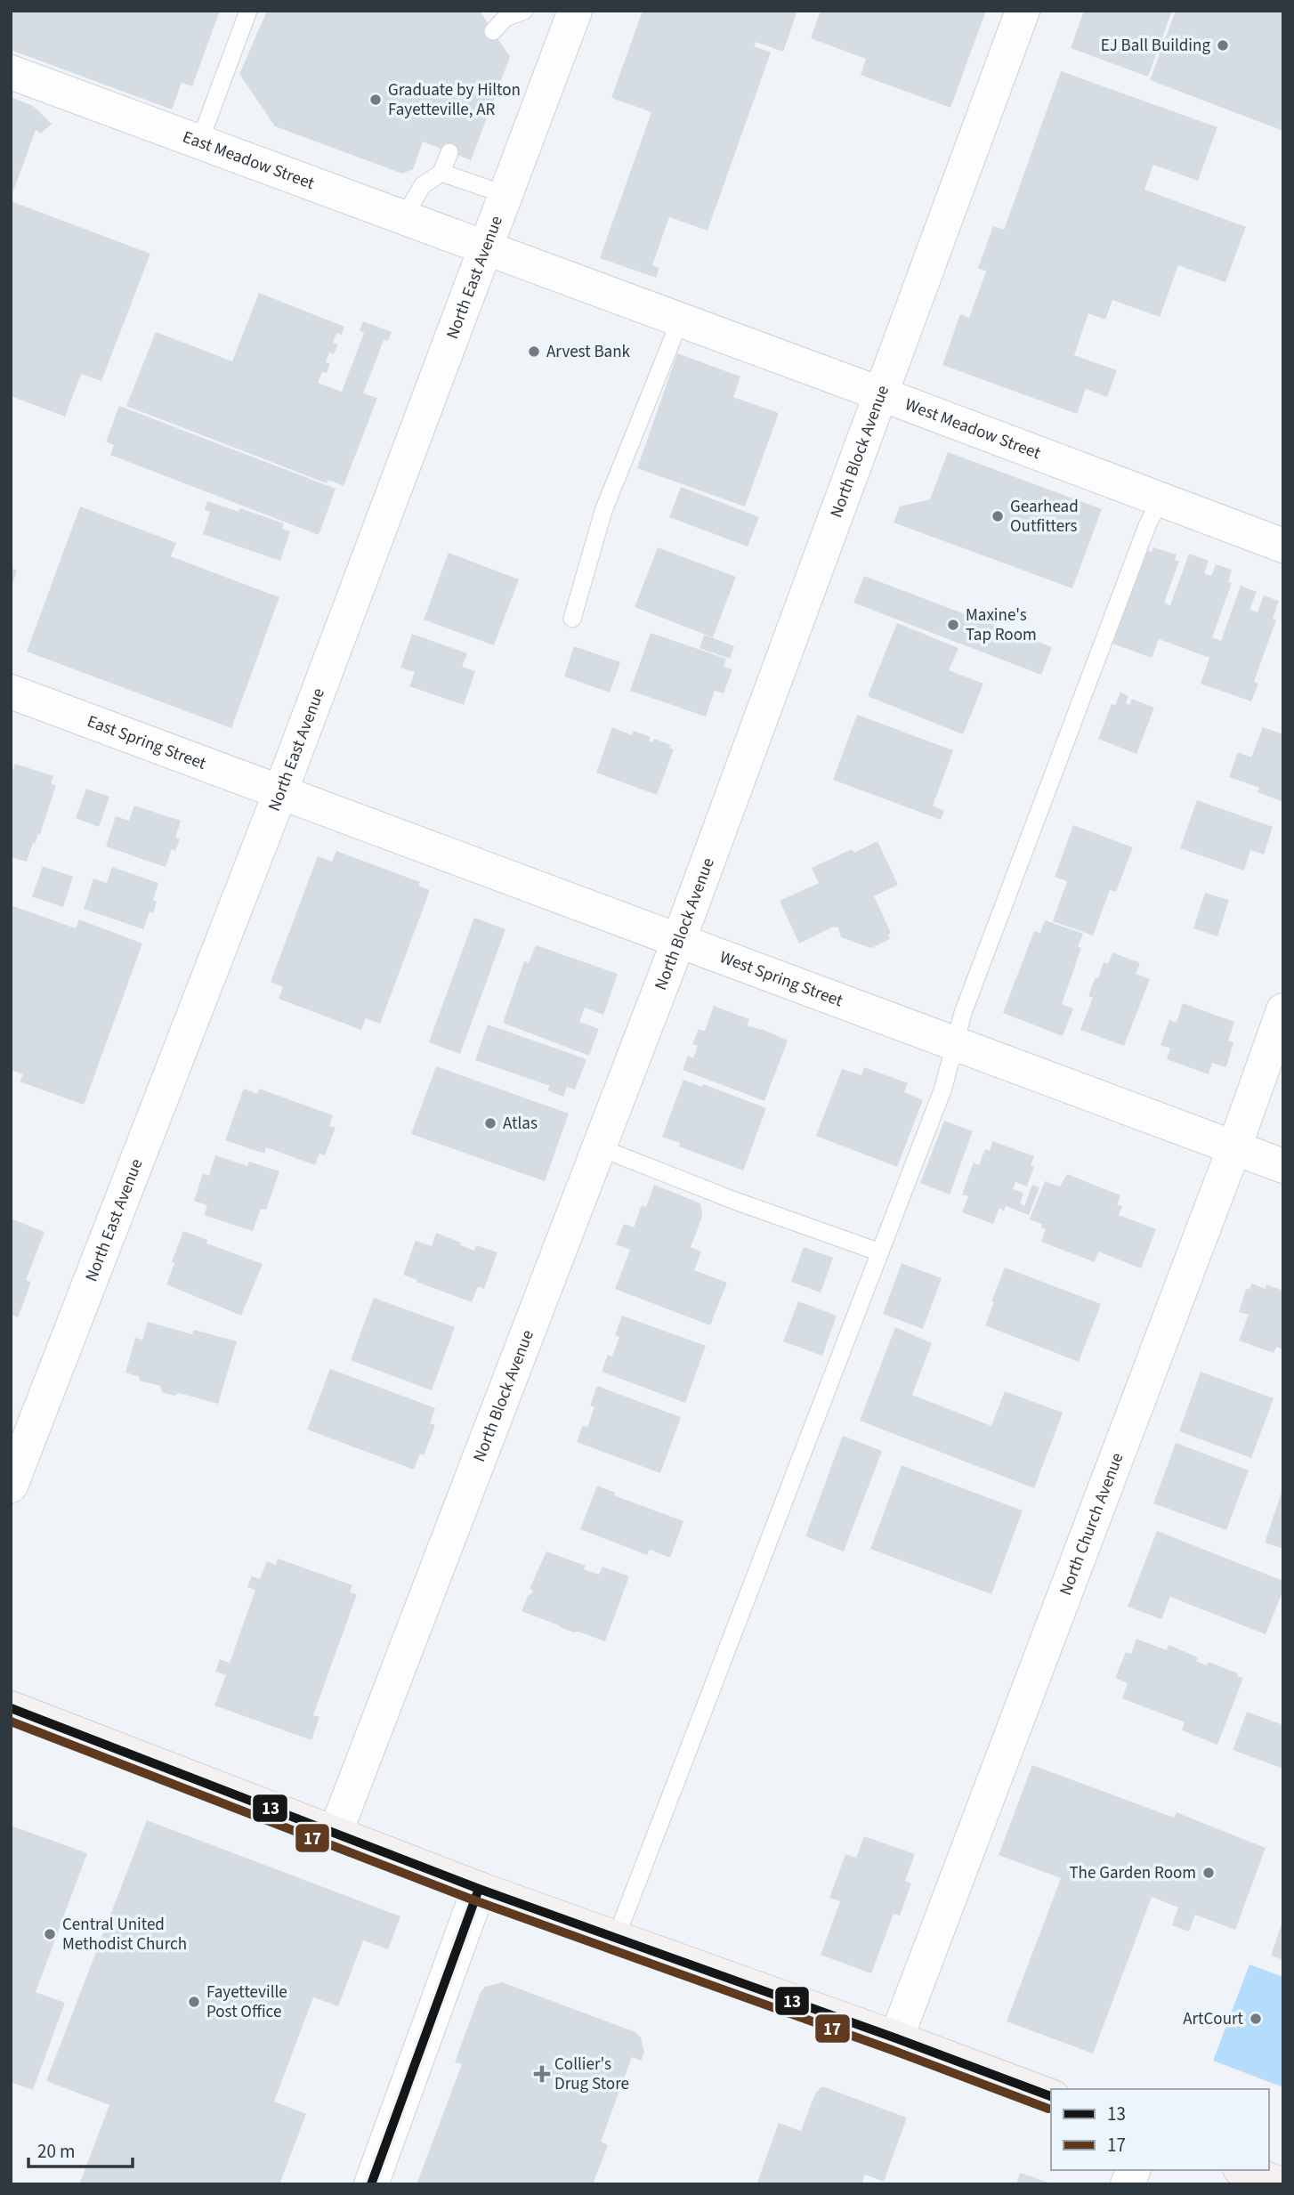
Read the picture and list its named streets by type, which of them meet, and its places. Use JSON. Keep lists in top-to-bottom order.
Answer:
{
  "streets": {
    "street": [
      "East Meadow Street",
      "North East Avenue",
      "West Meadow Street",
      "North Block Avenue",
      "East Spring Street",
      "West Spring Street",
      "North Church Avenue"
    ]
  },
  "crossings": [
    ["East Meadow Street", "North East Avenue"],
    ["East Meadow Street", "West Meadow Street"],
    ["North East Avenue", "West Meadow Street"],
    ["North East Avenue", "East Spring Street"],
    ["North East Avenue", "West Spring Street"],
    ["West Meadow Street", "North Block Avenue"],
    ["North Block Avenue", "West Spring Street"],
    ["East Spring Street", "West Spring Street"],
    ["West Spring Street", "North Church Avenue"]
  ],
  "places": {
    "other": [
      "EJ Ball Building",
      "Graduate by Hilton Fayetteville, AR",
      "Arvest Bank",
      "Gearhead Outfitters",
      "Maxine's Tap Room",
      "Atlas",
      "The Garden Room",
      "Central United Methodist Church",
      "Fayetteville Post Office",
      "ArtCourt"
    ],
    "health": ["Collier's Drug Store"]
  },
  "lines": ["transit line 13", "transit line 17"],
  "legend": ["13", "17"],
  "scale_bar": "20 m"
}
